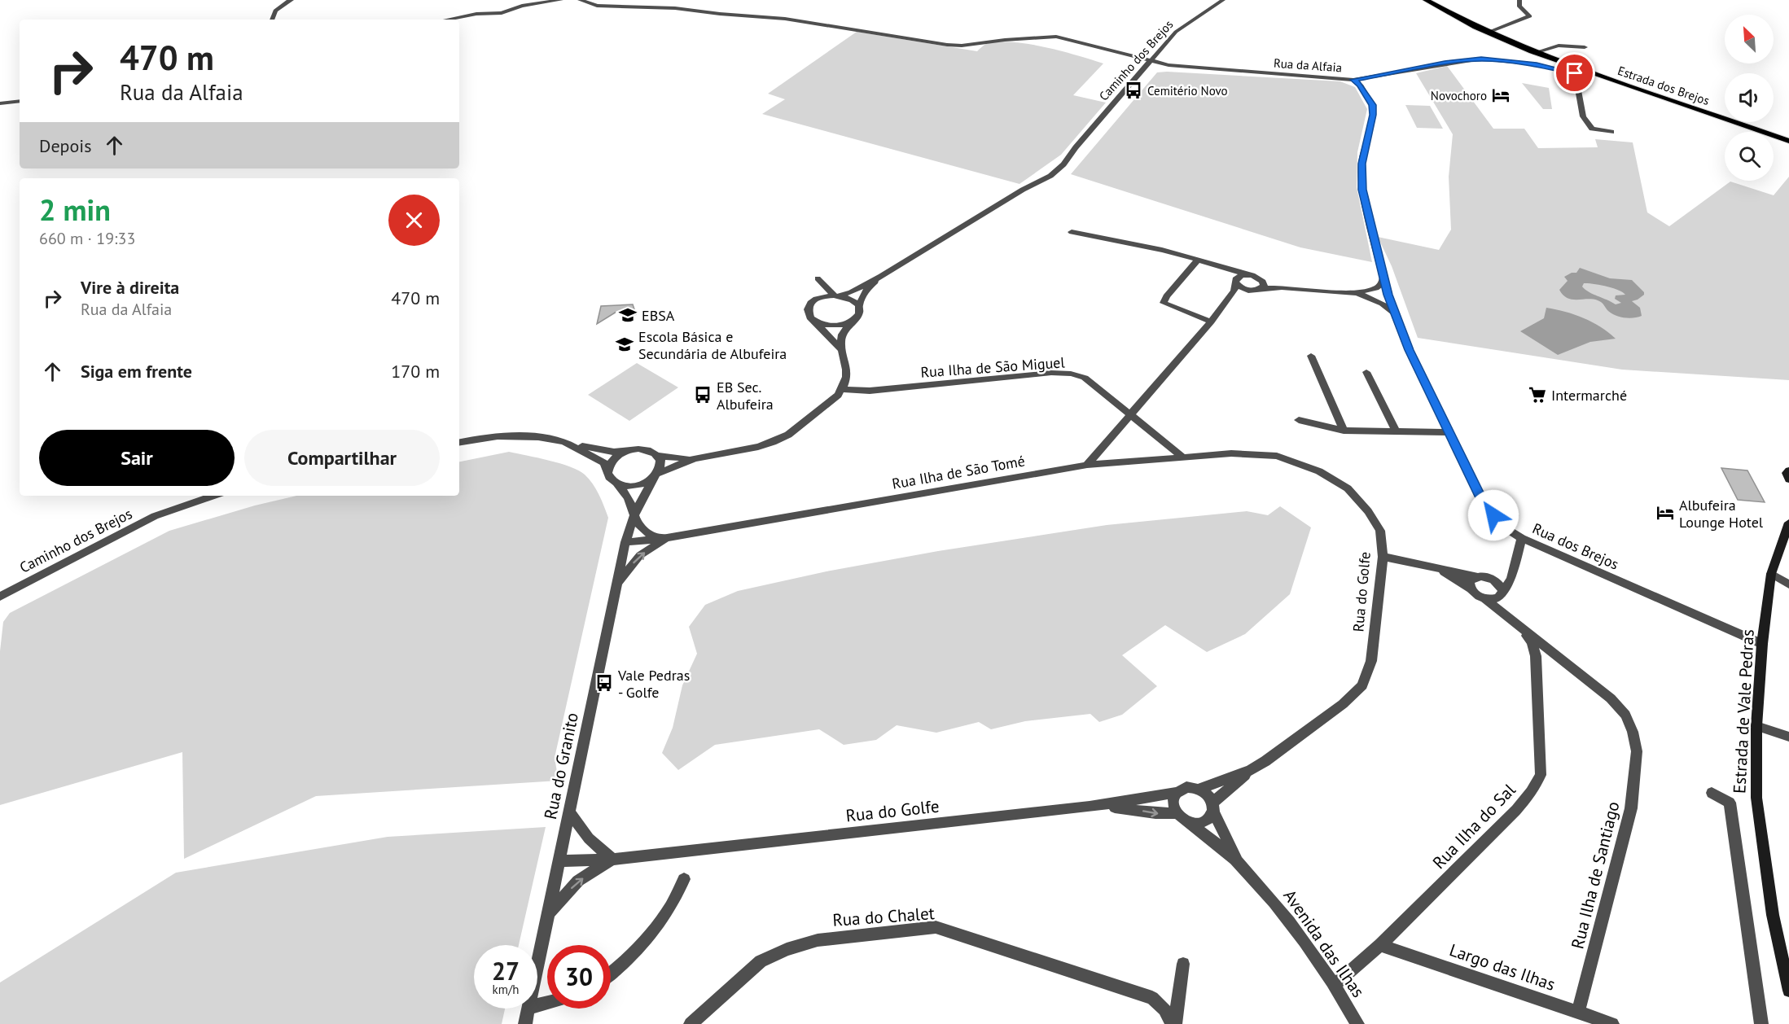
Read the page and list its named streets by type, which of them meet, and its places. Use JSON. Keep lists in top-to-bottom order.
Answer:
{
  "streets": {
    "main road": ["Estrada dos Brejos", "Estrada de Vale Pedras"],
    "street": [
      "Caminho dos Brejos",
      "Rua da Alfaia",
      "Rua Ilha de São Miguel",
      "Rua Ilha de São Tomé",
      "Rua dos Brejos",
      "Rua do Golfe",
      "Rua do Granito",
      "Rua Ilha do Sal",
      "Rua Ilha de Santiago",
      "Rua do Chalet",
      "Avenida das Ilhas",
      "Largo das Ilhas"
    ]
  },
  "crossings": [
    ["Caminho dos Brejos", "Rua da Alfaia"],
    ["Rua da Alfaia", "Estrada dos Brejos"],
    ["Rua da Alfaia", "Rua dos Brejos"],
    ["Rua Ilha de São Miguel", "Rua do Golfe"],
    ["Rua Ilha de São Tomé", "Rua do Golfe"],
    ["Rua Ilha de São Tomé", "Rua do Granito"],
    ["Rua dos Brejos", "Estrada de Vale Pedras"],
    ["Rua do Golfe", "Rua do Granito"],
    ["Rua do Golfe", "Avenida das Ilhas"],
    ["Rua Ilha do Sal", "Rua Ilha de Santiago"],
    ["Rua Ilha do Sal", "Avenida das Ilhas"],
    ["Rua Ilha do Sal", "Largo das Ilhas"],
    ["Rua Ilha de Santiago", "Largo das Ilhas"]
  ],
  "places": {
    "bus stop": ["Cemitério Novo", "EB Sec. Albufeira", "Vale Pedras - Golfe"],
    "hotel": ["Novochoro", "Albufeira Lounge Hotel"],
    "school or university": ["EBSA", "Escola Básica e Secundária de Albufeira"],
    "supermarket": ["Intermarché"]
  },
  "north": "top left",
  "page": {
    "turn": ["470 m", "Rua da Alfaia"],
    "then": "Depois",
    "heading": ["2 min", "660 m · 19:33"],
    "list": [
      {
        "name": "Vire à direita",
        "note": "Rua da Alfaia",
        "value": "470 m"
      },
      {
        "name": "Siga em frente",
        "value": "170 m"
      }
    ],
    "buttons": ["Sair", "Compartilhar"],
    "speed": "27 km/h",
    "limit": "30"
  }
}
